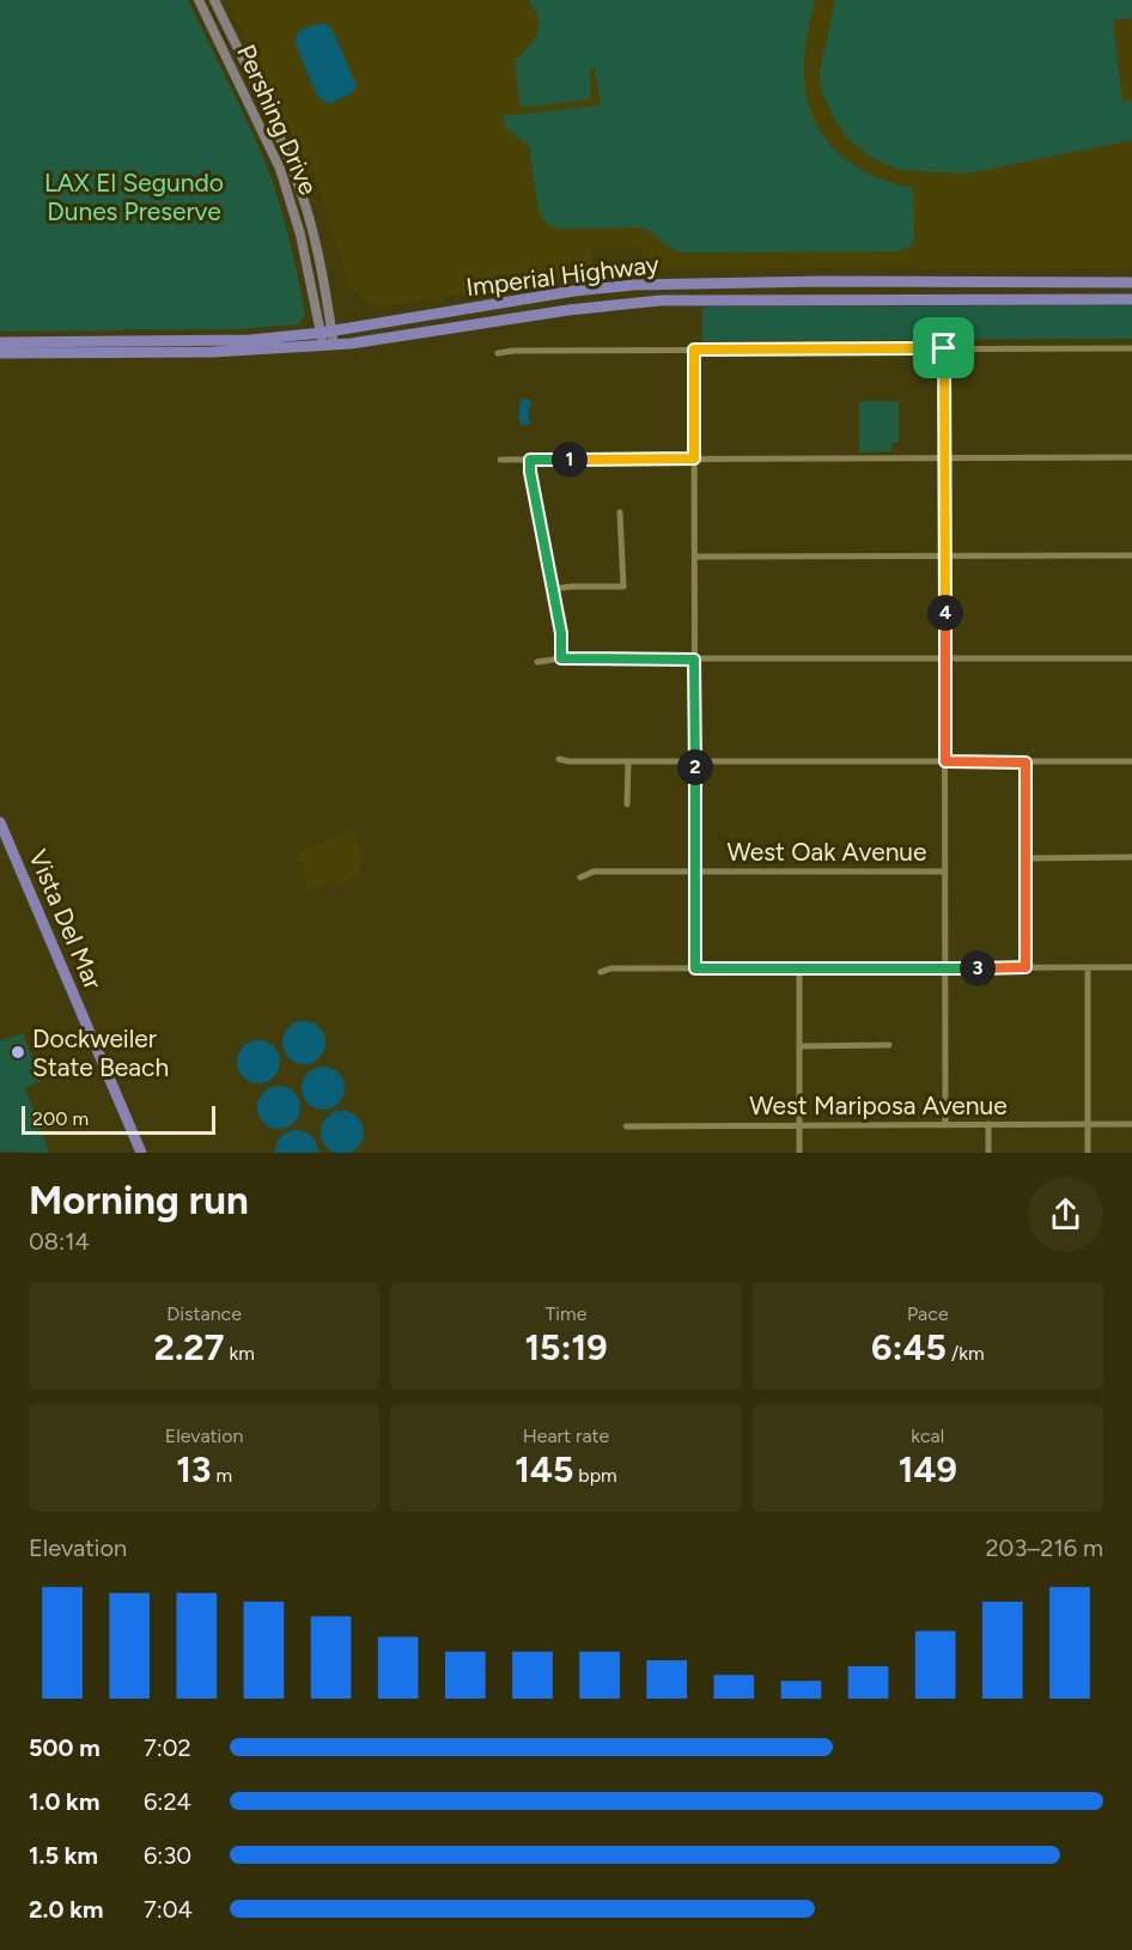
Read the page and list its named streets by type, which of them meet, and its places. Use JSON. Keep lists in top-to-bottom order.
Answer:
{
  "streets": {
    "main road": ["Pershing Drive", "Imperial Highway", "Vista Del Mar"],
    "street": ["West Oak Avenue", "West Mariposa Avenue"]
  },
  "crossings": [
    ["Pershing Drive", "Imperial Highway"]
  ],
  "parks": ["LAX El Segundo Dunes Preserve"],
  "places": ["Dockweiler State Beach"],
  "scale_bar": "200 m",
  "page": {
    "pins": [
      "1",
      "4",
      "2",
      "3"
    ],
    "scale": "200 m",
    "heading": ["Morning run", "08:14"],
    "stats": [
      ["Distance", "2.27 km"],
      ["Time", "15:19"],
      ["Pace", "6:45 /km"],
      ["Elevation", "13 m"],
      ["Heart rate", "145 bpm"],
      ["kcal", "149"]
    ],
    "chart": ["Elevation", "203–216 m"],
    "list": [
      {
        "name": "500 m",
        "note": "7:02"
      },
      {
        "name": "1.0 km",
        "note": "6:24"
      },
      {
        "name": "1.5 km",
        "note": "6:30"
      },
      {
        "name": "2.0 km",
        "note": "7:04"
      }
    ]
  }
}
